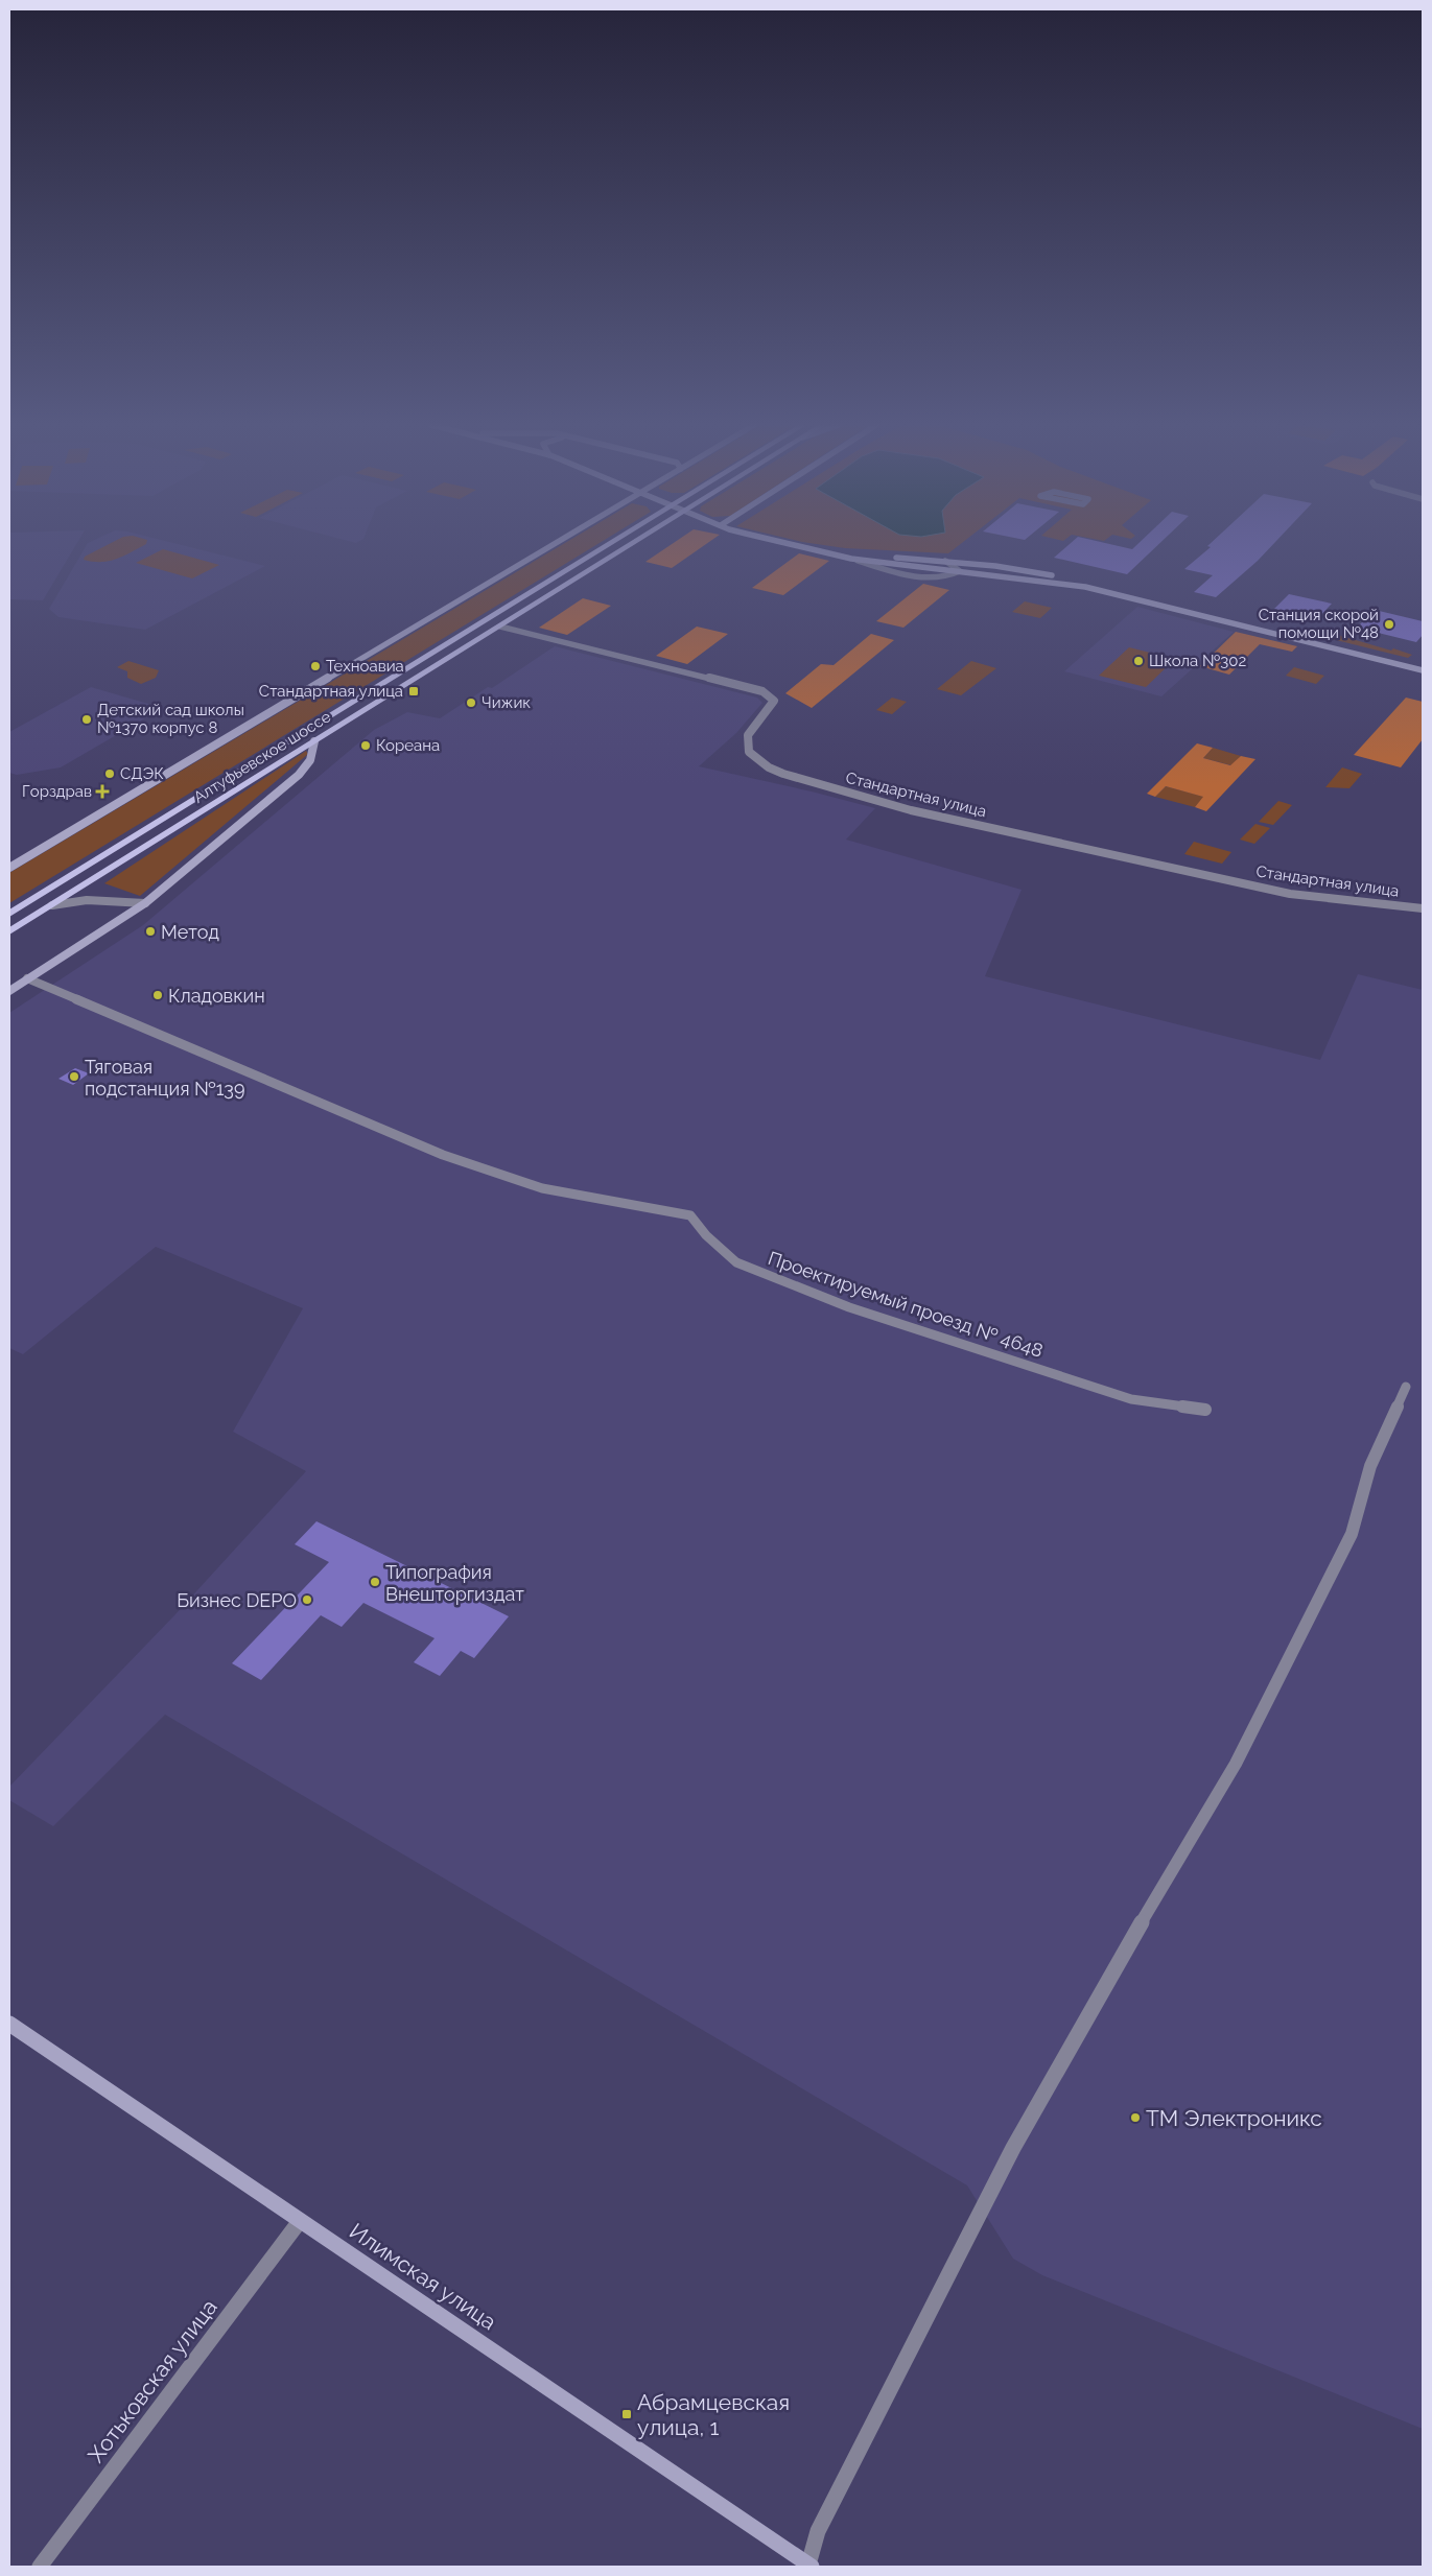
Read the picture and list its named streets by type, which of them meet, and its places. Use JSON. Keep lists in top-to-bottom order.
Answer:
{
  "streets": {
    "main road": ["Алтуфьевское шоссе", "Илимская улица"],
    "street": ["Стандартная улица", "Проектируемый проезд № 4648", "Хотьковская улица"]
  },
  "crossings": [
    ["Алтуфьевское шоссе", "Стандартная улица"],
    ["Илимская улица", "Хотьковская улица"]
  ],
  "places": {
    "other": [
      "Станция скорой помощи №48",
      "Школа №302",
      "Техноавиа",
      "Чижик",
      "Детский сад школы №1370 корпус 8",
      "Кореана",
      "СДЭК",
      "Метод",
      "Кладовкин",
      "Тяговая подстанция №139",
      "Типография Внешторгиздат",
      "Бизнес DEPO",
      "ТМ Электроникс"
    ],
    "transit": ["Стандартная улица", "Абрамцевская улица, 1"],
    "health": ["Горздрав"]
  }
}
